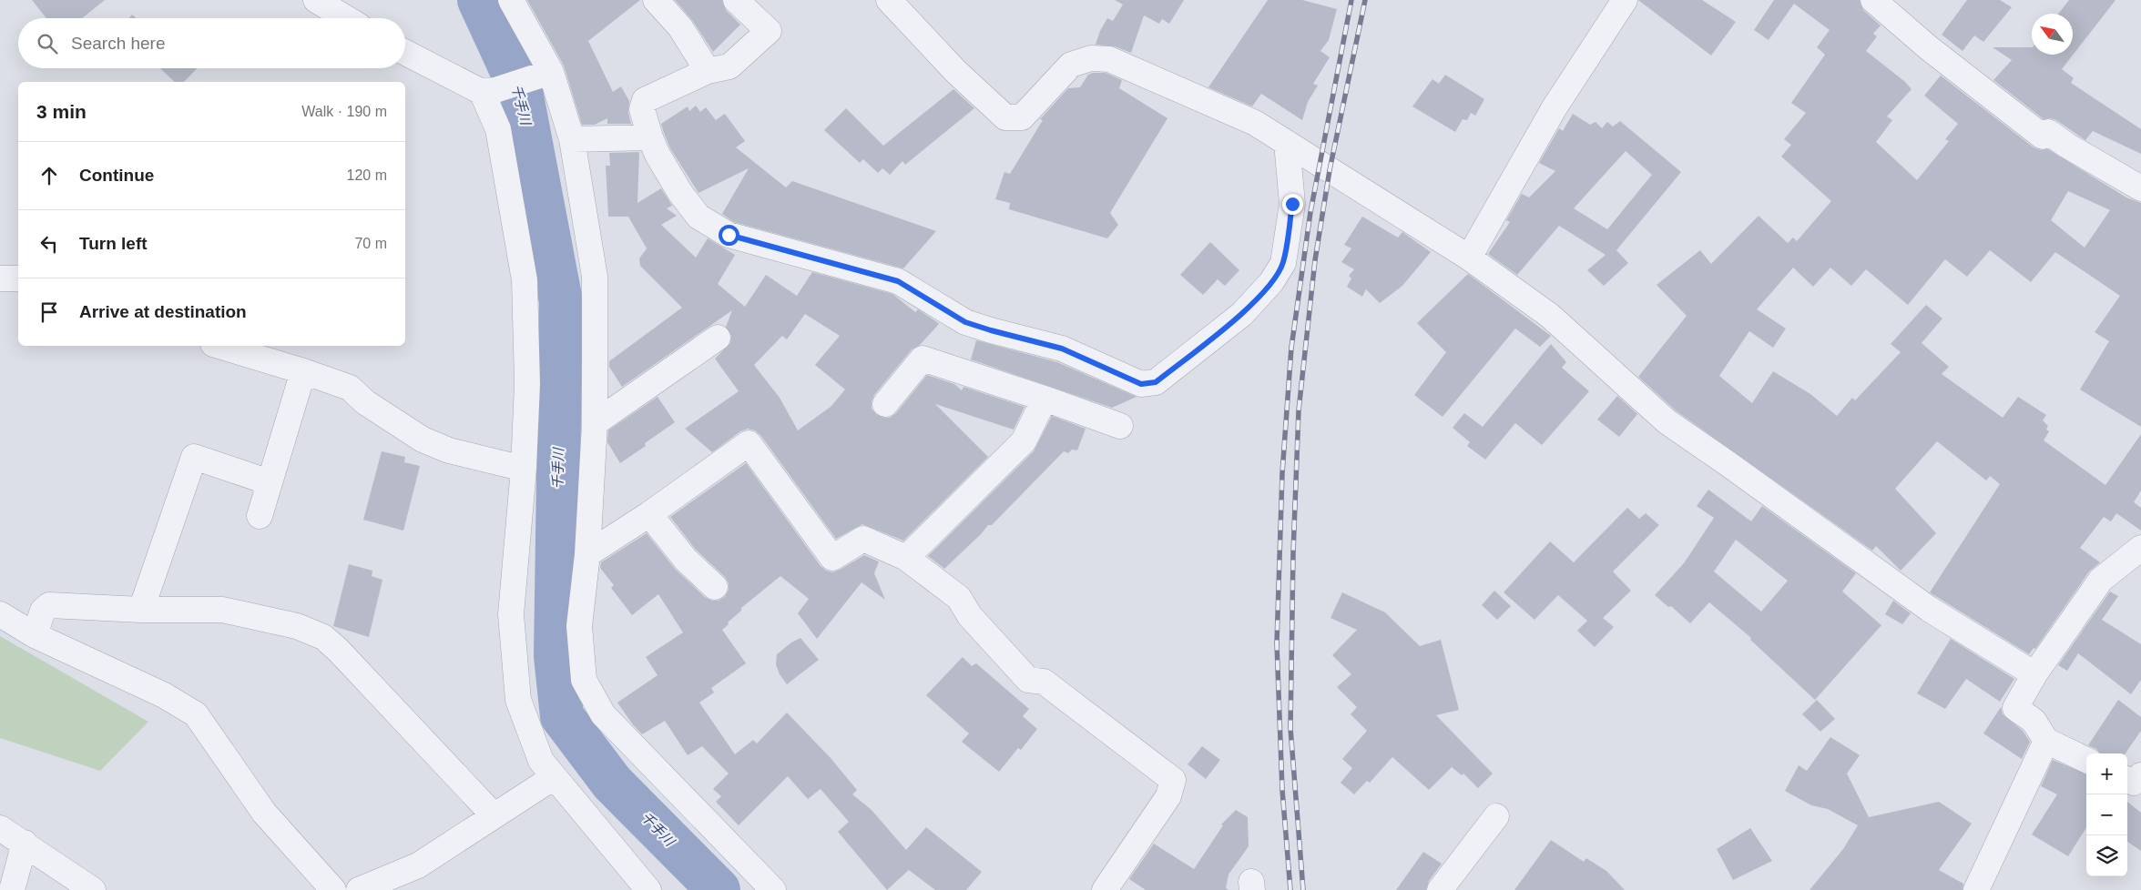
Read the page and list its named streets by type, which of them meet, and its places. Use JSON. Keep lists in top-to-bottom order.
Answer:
{
  "water": ["千手川"],
  "north": "top left",
  "page": {
    "search": "Search here",
    "heading": ["3 min", "Walk · 190 m"],
    "list": [
      ["Continue", "120 m"],
      ["Turn left", "70 m"],
      "Arrive at destination"
    ],
    "map_buttons": ["+", "−"]
  }
}
